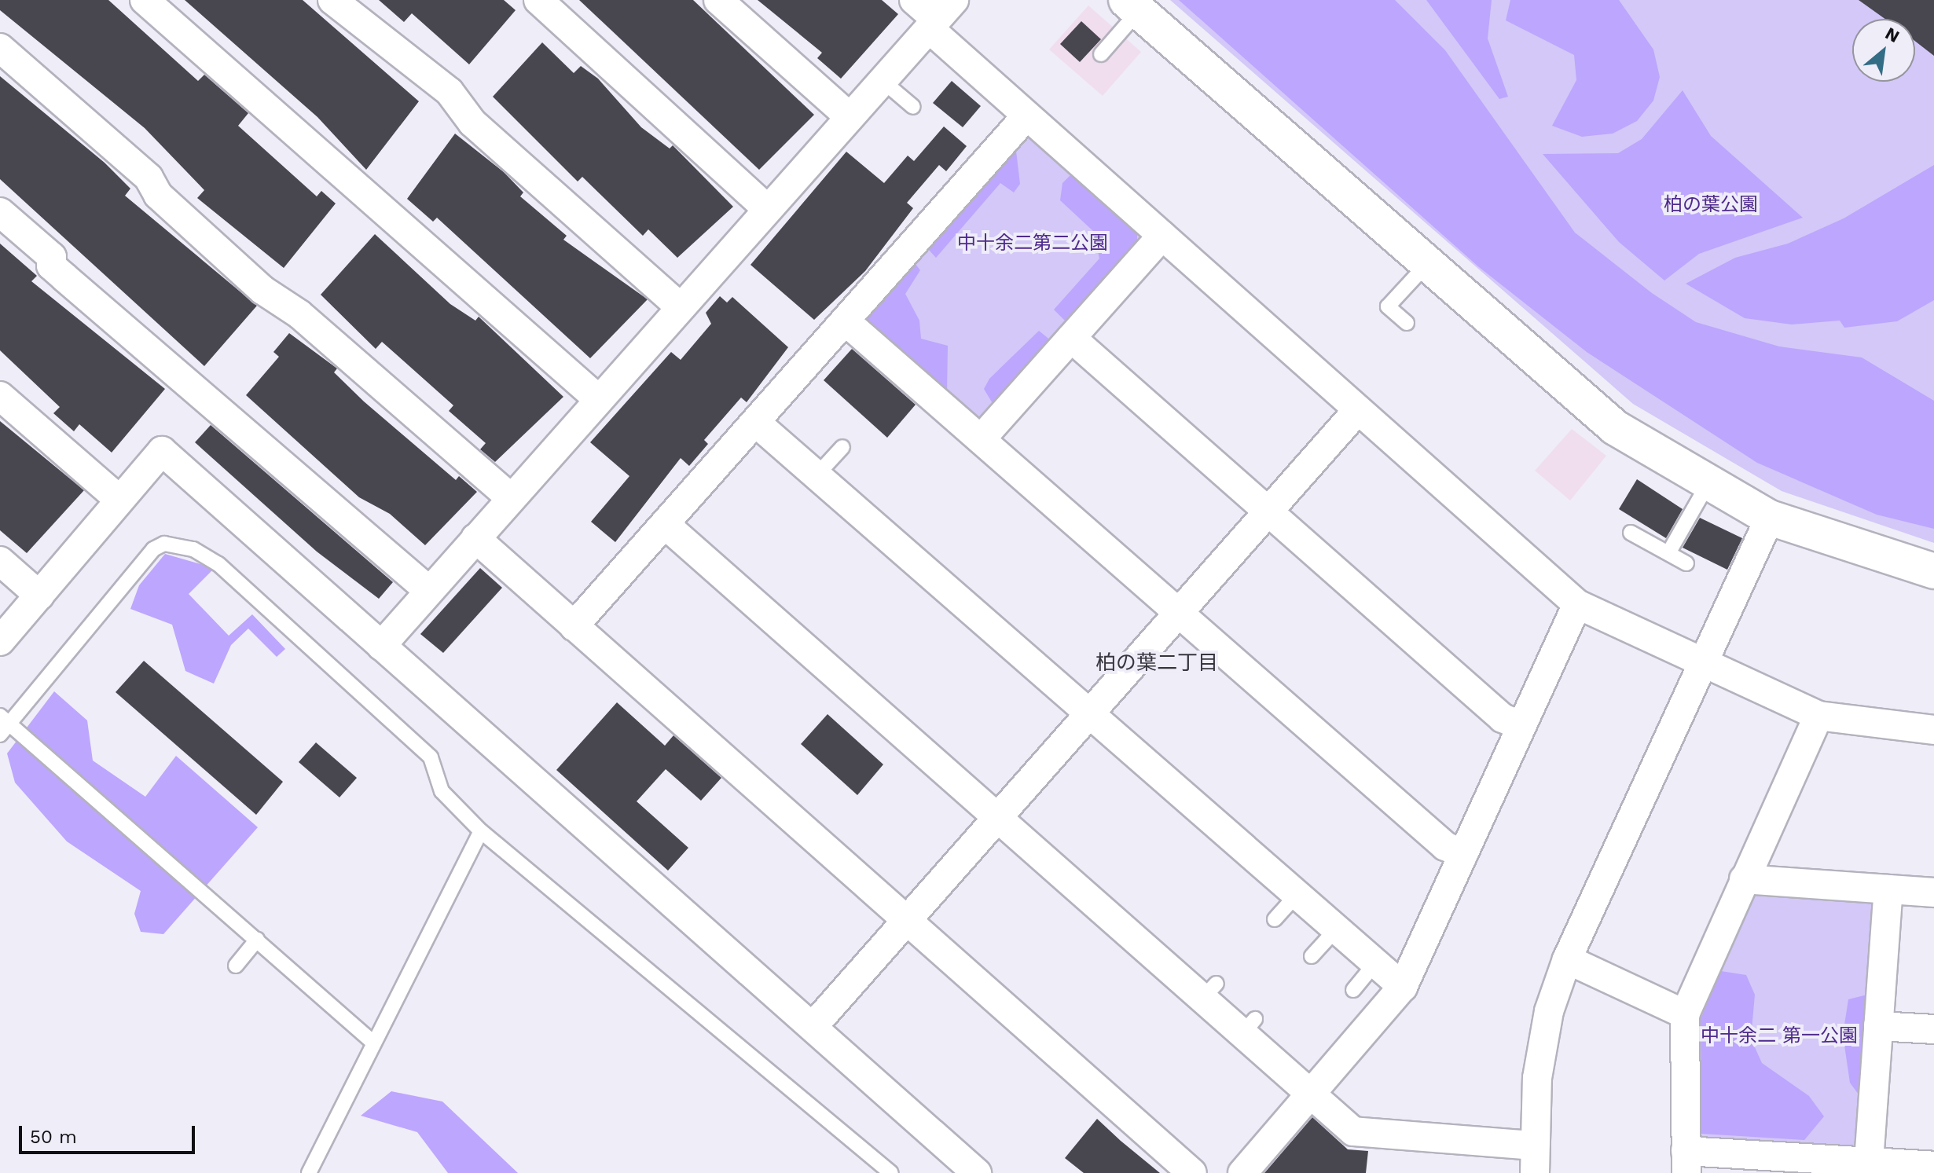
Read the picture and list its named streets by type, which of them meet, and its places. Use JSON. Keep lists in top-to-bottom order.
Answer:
{
  "districts": ["柏の葉二丁目"],
  "parks": ["柏の葉公園", "中十余二第二公園", "中十余二 第一公園"],
  "scale_bar": "50 m",
  "north": "top right"
}
